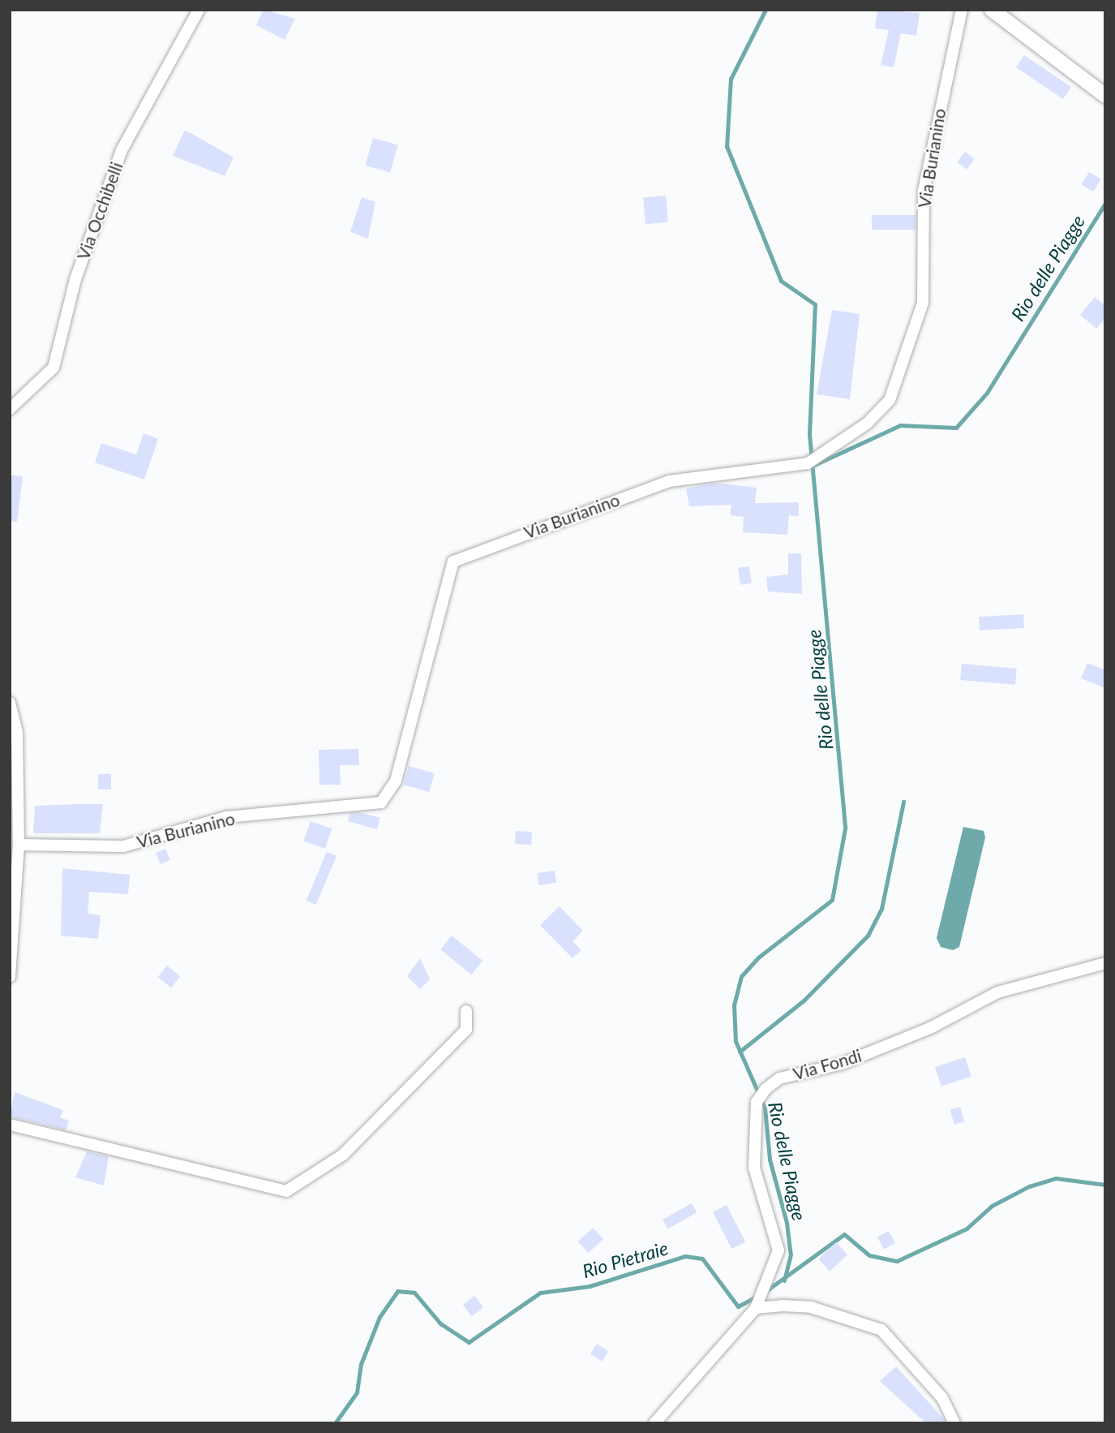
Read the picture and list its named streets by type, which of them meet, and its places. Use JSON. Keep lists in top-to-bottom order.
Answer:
{
  "streets": {
    "street": ["Via Burianino", "Via Occhibelli", "Via Fondi"]
  },
  "water": ["Rio delle Piagge", "Rio Pietraie"]
}
